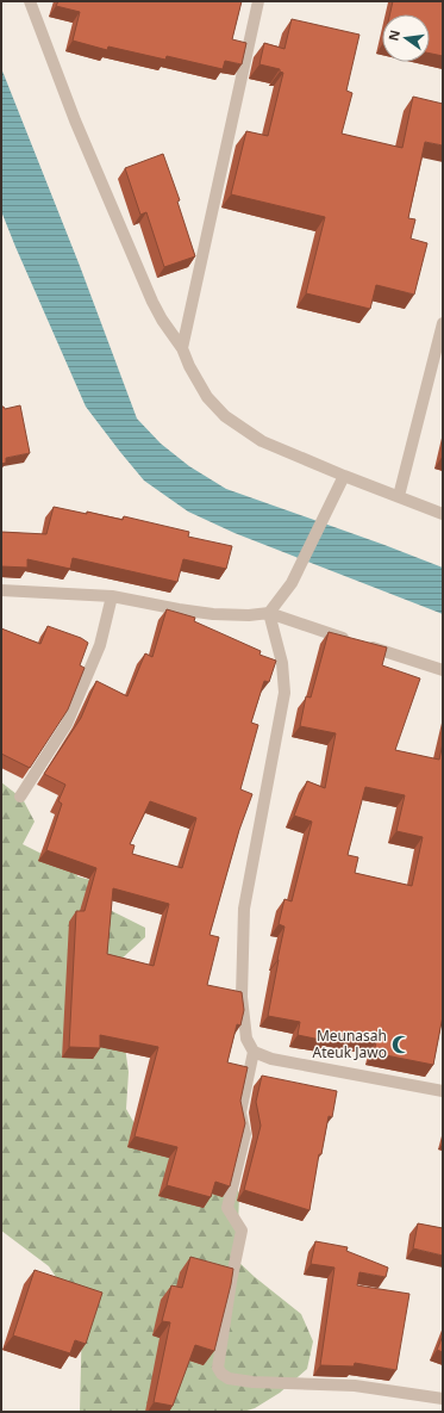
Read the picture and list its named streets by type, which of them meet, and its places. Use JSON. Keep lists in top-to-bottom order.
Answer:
{
  "places": {
    "mosque": ["Meunasah Ateuk Jawo"]
  },
  "north": "left"
}
